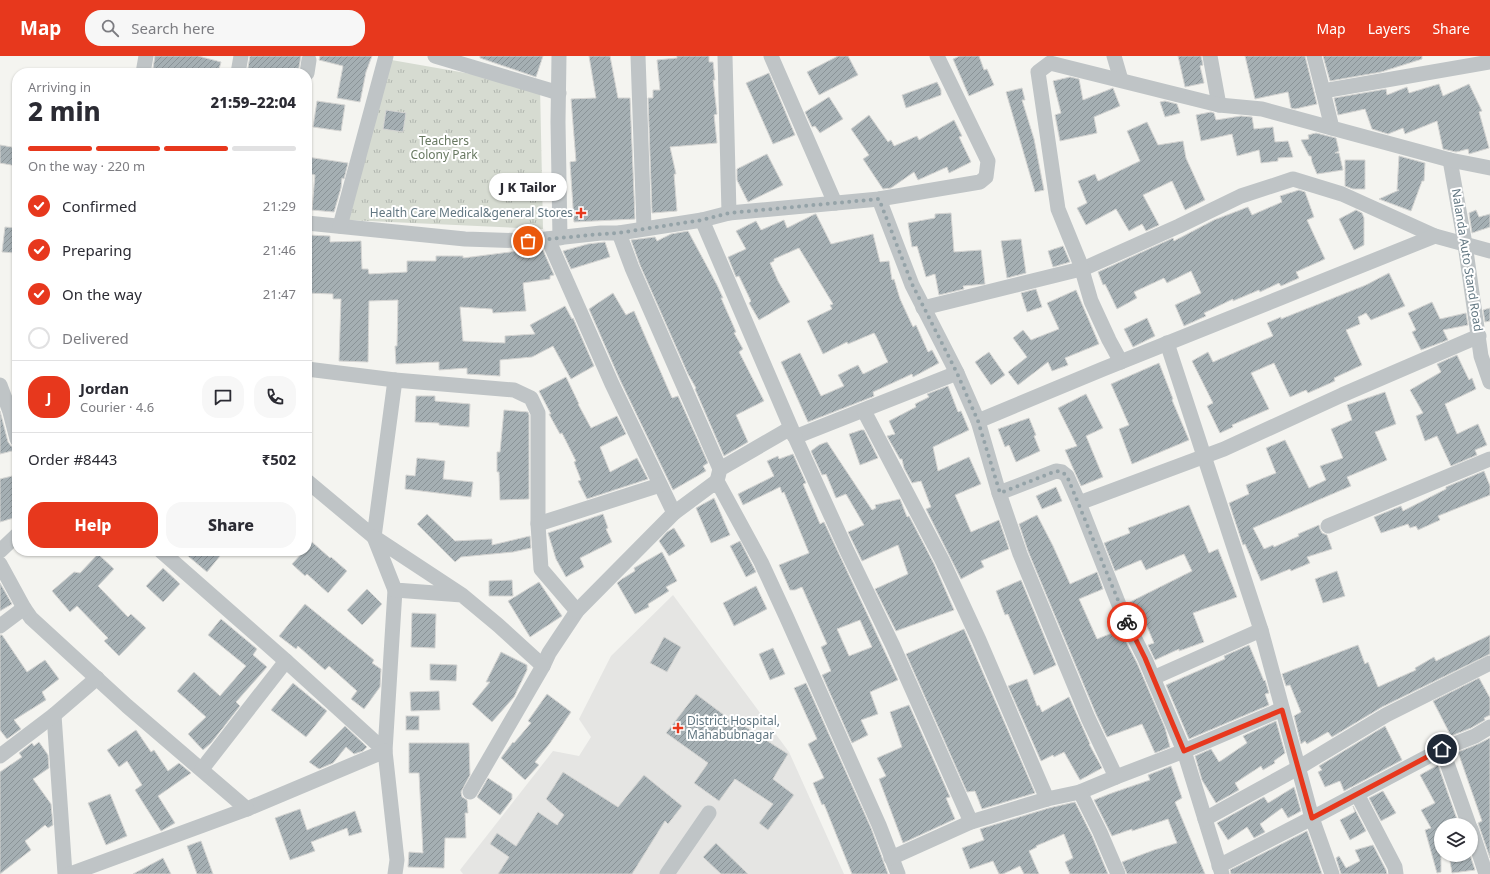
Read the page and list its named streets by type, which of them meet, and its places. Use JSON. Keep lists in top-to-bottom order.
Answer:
{
  "streets": {
    "street": ["Nalanda Auto Stand Road"]
  },
  "parks": ["Teachers Colony Park"],
  "places": {
    "health": ["Health Care Medical&general Stores", "District Hospital, Mahabubnagar"],
    "other": ["J K Tailor"]
  },
  "page": {
    "header": "Map",
    "search": "Search here",
    "nav": ["Map", "Layers", "Share"],
    "heading": ["2 min", "Arriving in", "21:59–22:04"],
    "panel": [
      "Jordan",
      "Courier · 4.6",
      "Order #8443",
      "₹502"
    ],
    "bar": "On the way · 220 m",
    "bubble": "J K Tailor",
    "list": [
      ["Confirmed", "21:29"],
      ["Preparing", "21:46"],
      ["On the way", "21:47"],
      "Delivered"
    ],
    "round": "J",
    "buttons": ["Help", "Share"]
  }
}
